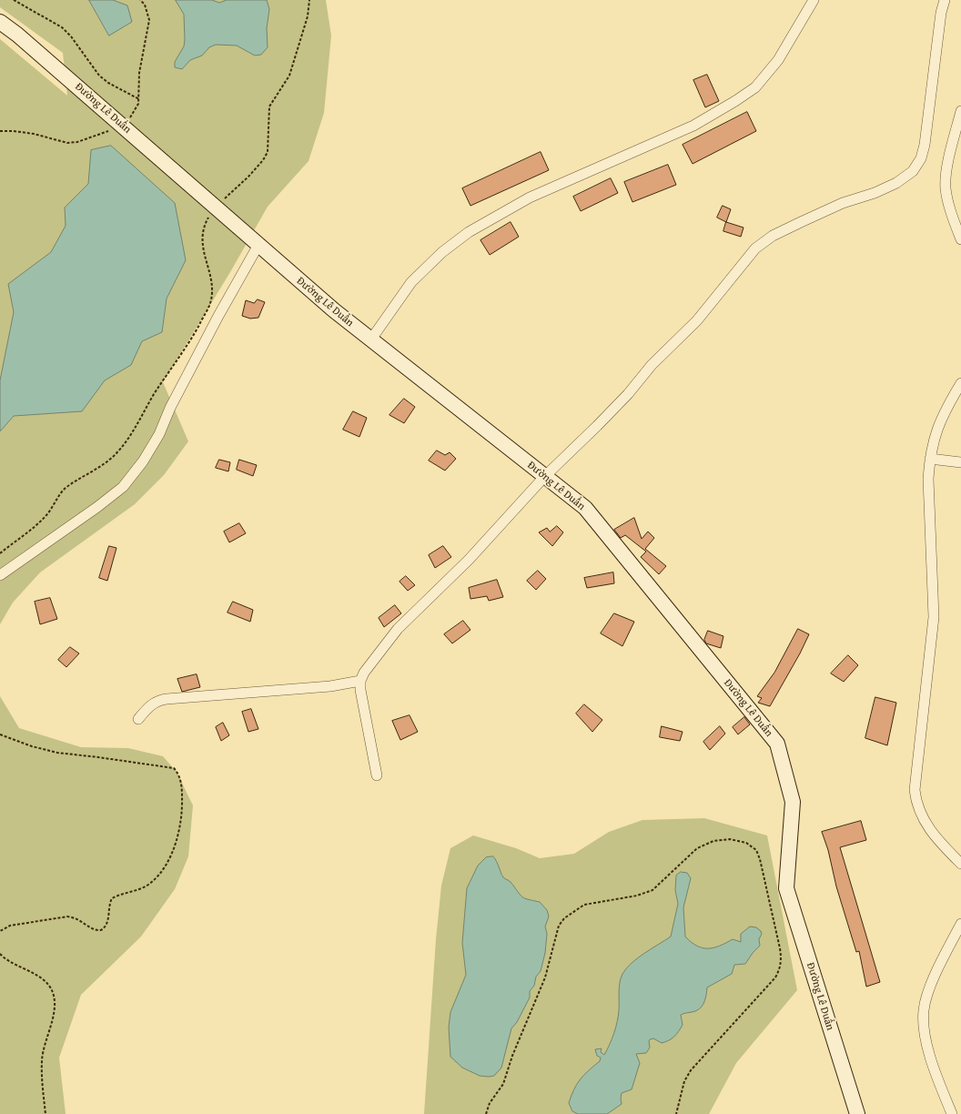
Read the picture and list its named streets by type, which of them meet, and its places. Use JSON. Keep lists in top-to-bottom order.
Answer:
{
  "streets": {
    "main road": ["Đường Lê Duẩn"]
  }
}
